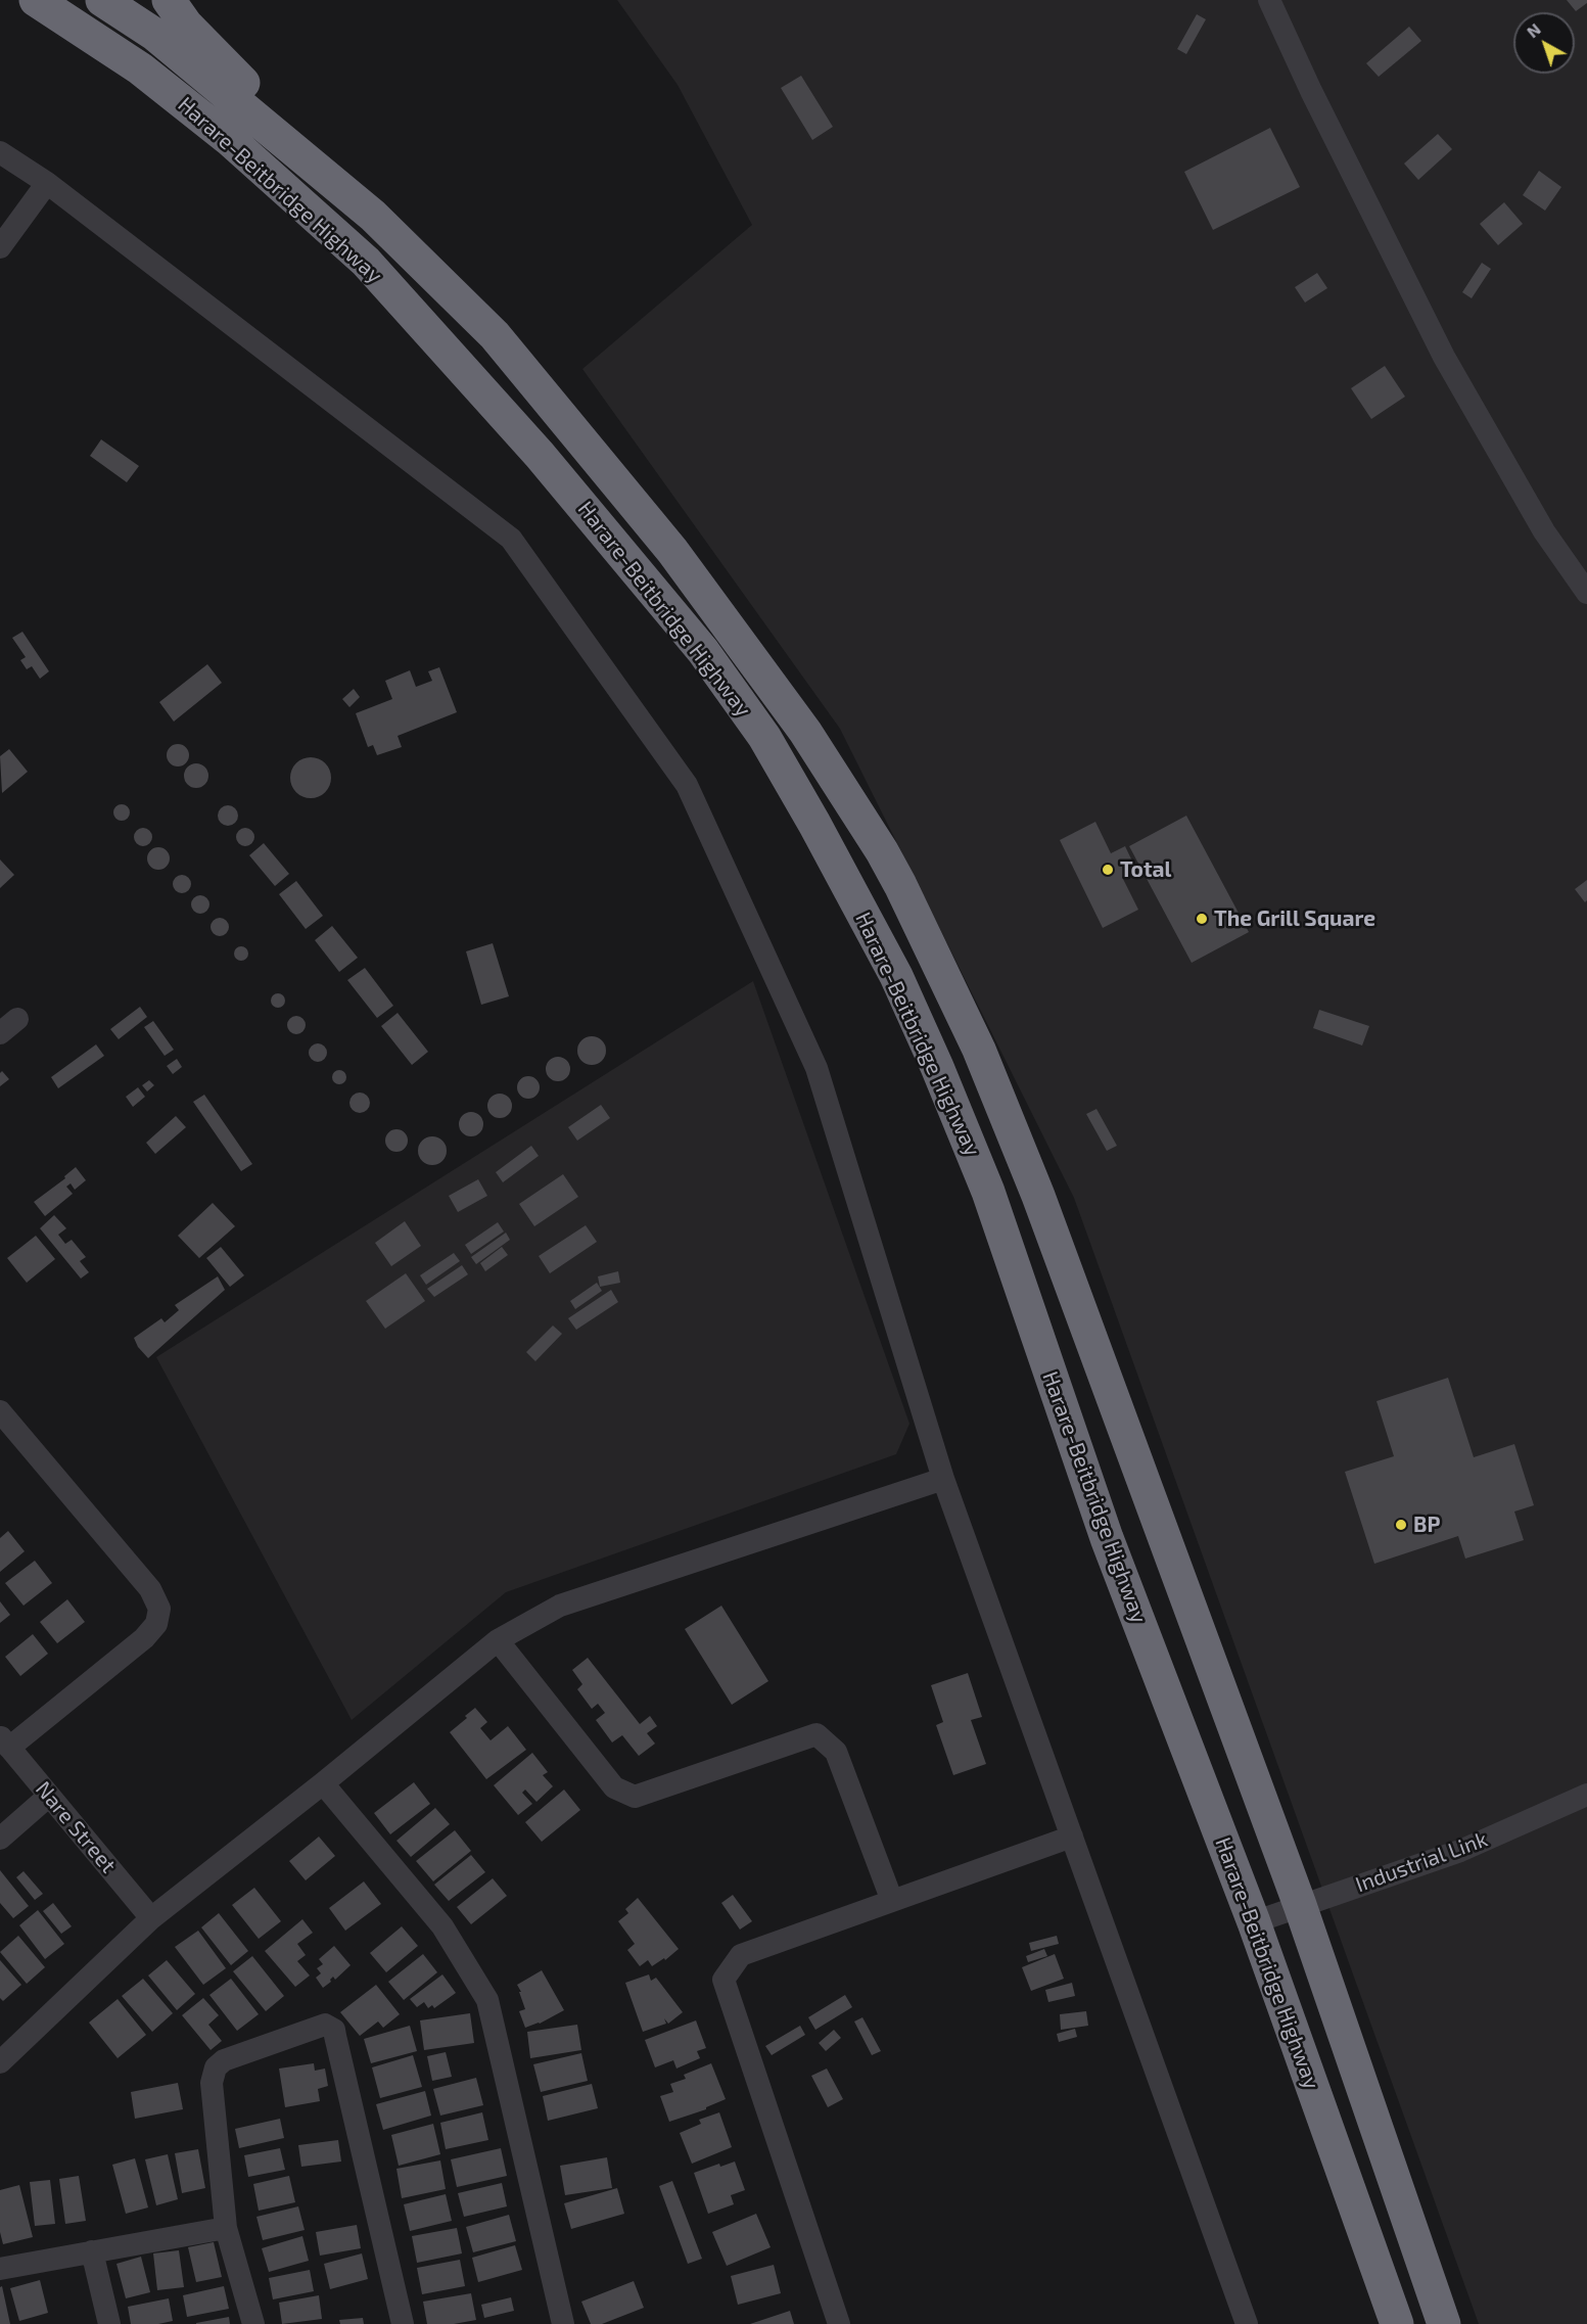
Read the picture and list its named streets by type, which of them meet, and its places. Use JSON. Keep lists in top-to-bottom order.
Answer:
{
  "streets": {
    "highway": ["Harare-Beitbridge Highway"],
    "street": ["Nare Street", "Industrial Link"]
  },
  "crossings": [
    ["Harare-Beitbridge Highway", "Industrial Link"]
  ],
  "places": ["Total", "The Grill Square", "BP"],
  "north": "top left"
}
